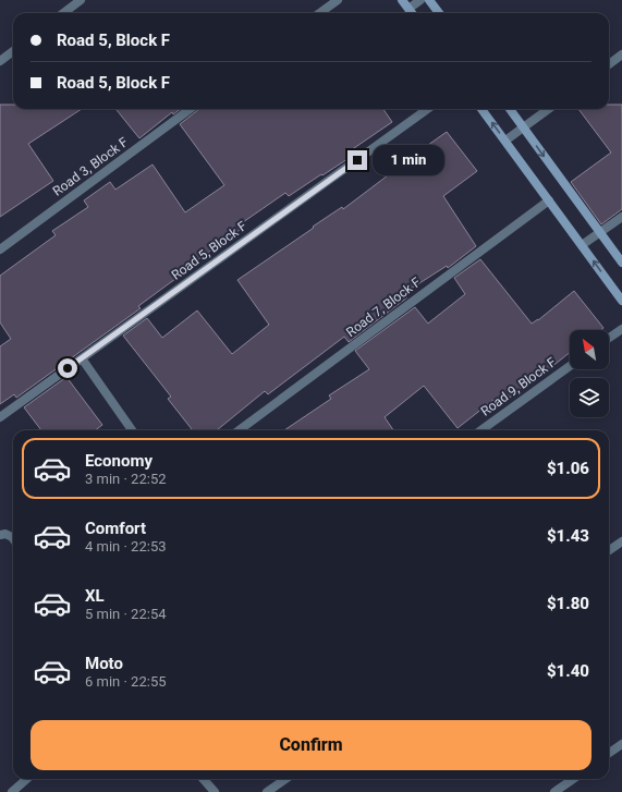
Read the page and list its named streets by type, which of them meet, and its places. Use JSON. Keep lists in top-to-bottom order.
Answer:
{
  "streets": {
    "street": [
      "Road 3, Block F",
      "Road 5, Block F",
      "Road 7, Block F",
      "Road 9, Block F"
    ]
  },
  "north": "top left",
  "page": {
    "banner": ["Road 5, Block F", "Road 5, Block F"],
    "bubble": "1 min",
    "list": [
      {
        "name": "Economy",
        "note": "3 min · 22:52",
        "value": "$1.06"
      },
      {
        "name": "Comfort",
        "note": "4 min · 22:53",
        "value": "$1.43"
      },
      {
        "name": "XL",
        "note": "5 min · 22:54",
        "value": "$1.80"
      },
      {
        "name": "Moto",
        "note": "6 min · 22:55",
        "value": "$1.40"
      }
    ],
    "buttons": "Confirm"
  }
}
